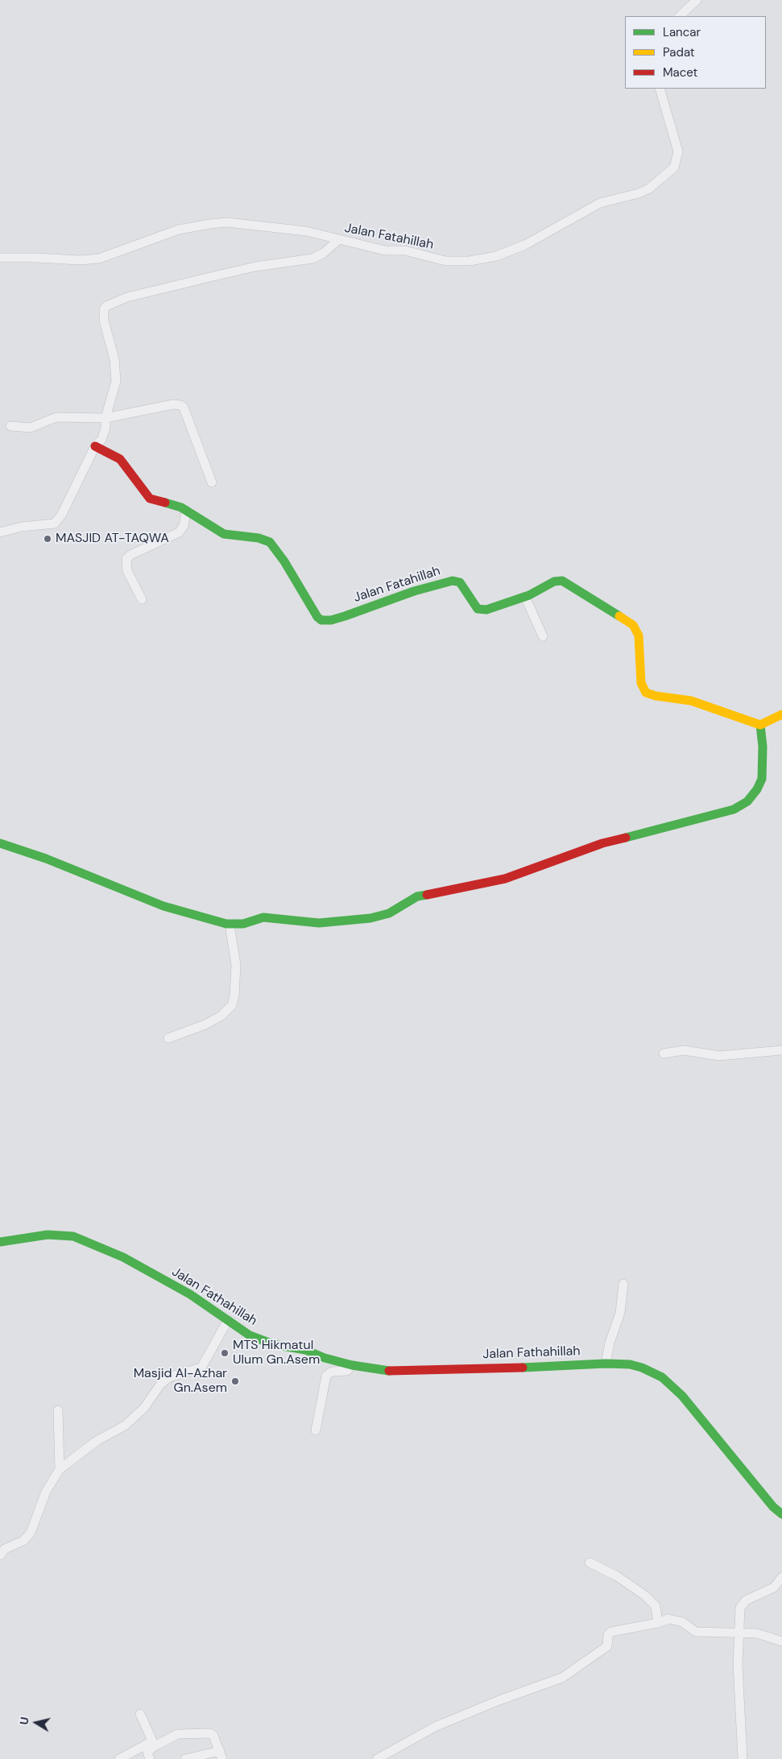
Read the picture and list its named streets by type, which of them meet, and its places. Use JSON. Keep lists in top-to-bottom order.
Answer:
{
  "streets": {
    "street": ["Jalan Fatahillah", "Jalan Fathahillah"]
  },
  "places": ["MASJID AT-TAQWA", "MTS Hikmatul Ulum Gn.Asem", "Masjid Al-Azhar Gn.Asem"],
  "legend": ["Lancar", "Padat", "Macet"],
  "north": "left"
}
